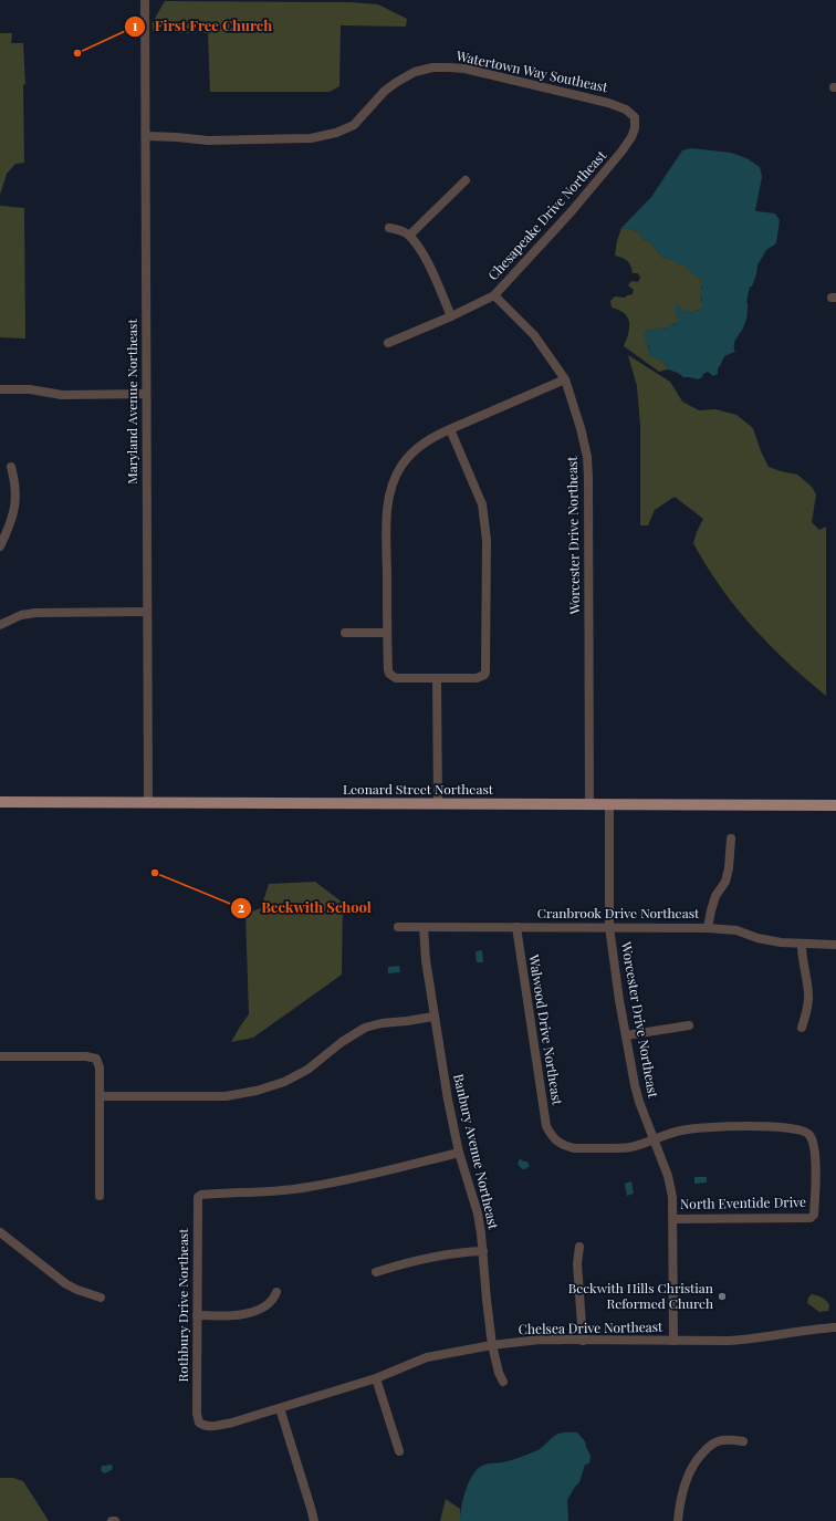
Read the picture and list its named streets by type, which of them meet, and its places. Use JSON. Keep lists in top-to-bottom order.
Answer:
{
  "streets": {
    "main road": ["Leonard Street Northeast"],
    "street": [
      "Watertown Way Southeast",
      "Chesapeake Drive Northeast",
      "Maryland Avenue Northeast",
      "Worcester Drive Northeast",
      "Cranbrook Drive Northeast",
      "Walwood Drive Northeast",
      "Banbury Avenue Northeast",
      "North Eventide Drive",
      "Rothbury Drive Northeast",
      "Chelsea Drive Northeast"
    ]
  },
  "crossings": [
    ["Watertown Way Southeast", "Chesapeake Drive Northeast"],
    ["Watertown Way Southeast", "Maryland Avenue Northeast"],
    ["Chesapeake Drive Northeast", "Worcester Drive Northeast"],
    ["Maryland Avenue Northeast", "Leonard Street Northeast"],
    ["Worcester Drive Northeast", "Leonard Street Northeast"],
    ["Worcester Drive Northeast", "Cranbrook Drive Northeast"],
    ["Worcester Drive Northeast", "Walwood Drive Northeast"],
    ["Worcester Drive Northeast", "North Eventide Drive"],
    ["Worcester Drive Northeast", "Chelsea Drive Northeast"],
    ["Cranbrook Drive Northeast", "Walwood Drive Northeast"],
    ["Cranbrook Drive Northeast", "Banbury Avenue Northeast"],
    ["Walwood Drive Northeast", "North Eventide Drive"],
    ["Banbury Avenue Northeast", "Rothbury Drive Northeast"],
    ["Banbury Avenue Northeast", "Chelsea Drive Northeast"],
    ["Rothbury Drive Northeast", "Chelsea Drive Northeast"]
  ],
  "places": ["First Free Church", "Beckwith School", "Beckwith Hills Christian Reformed Church"]
}
